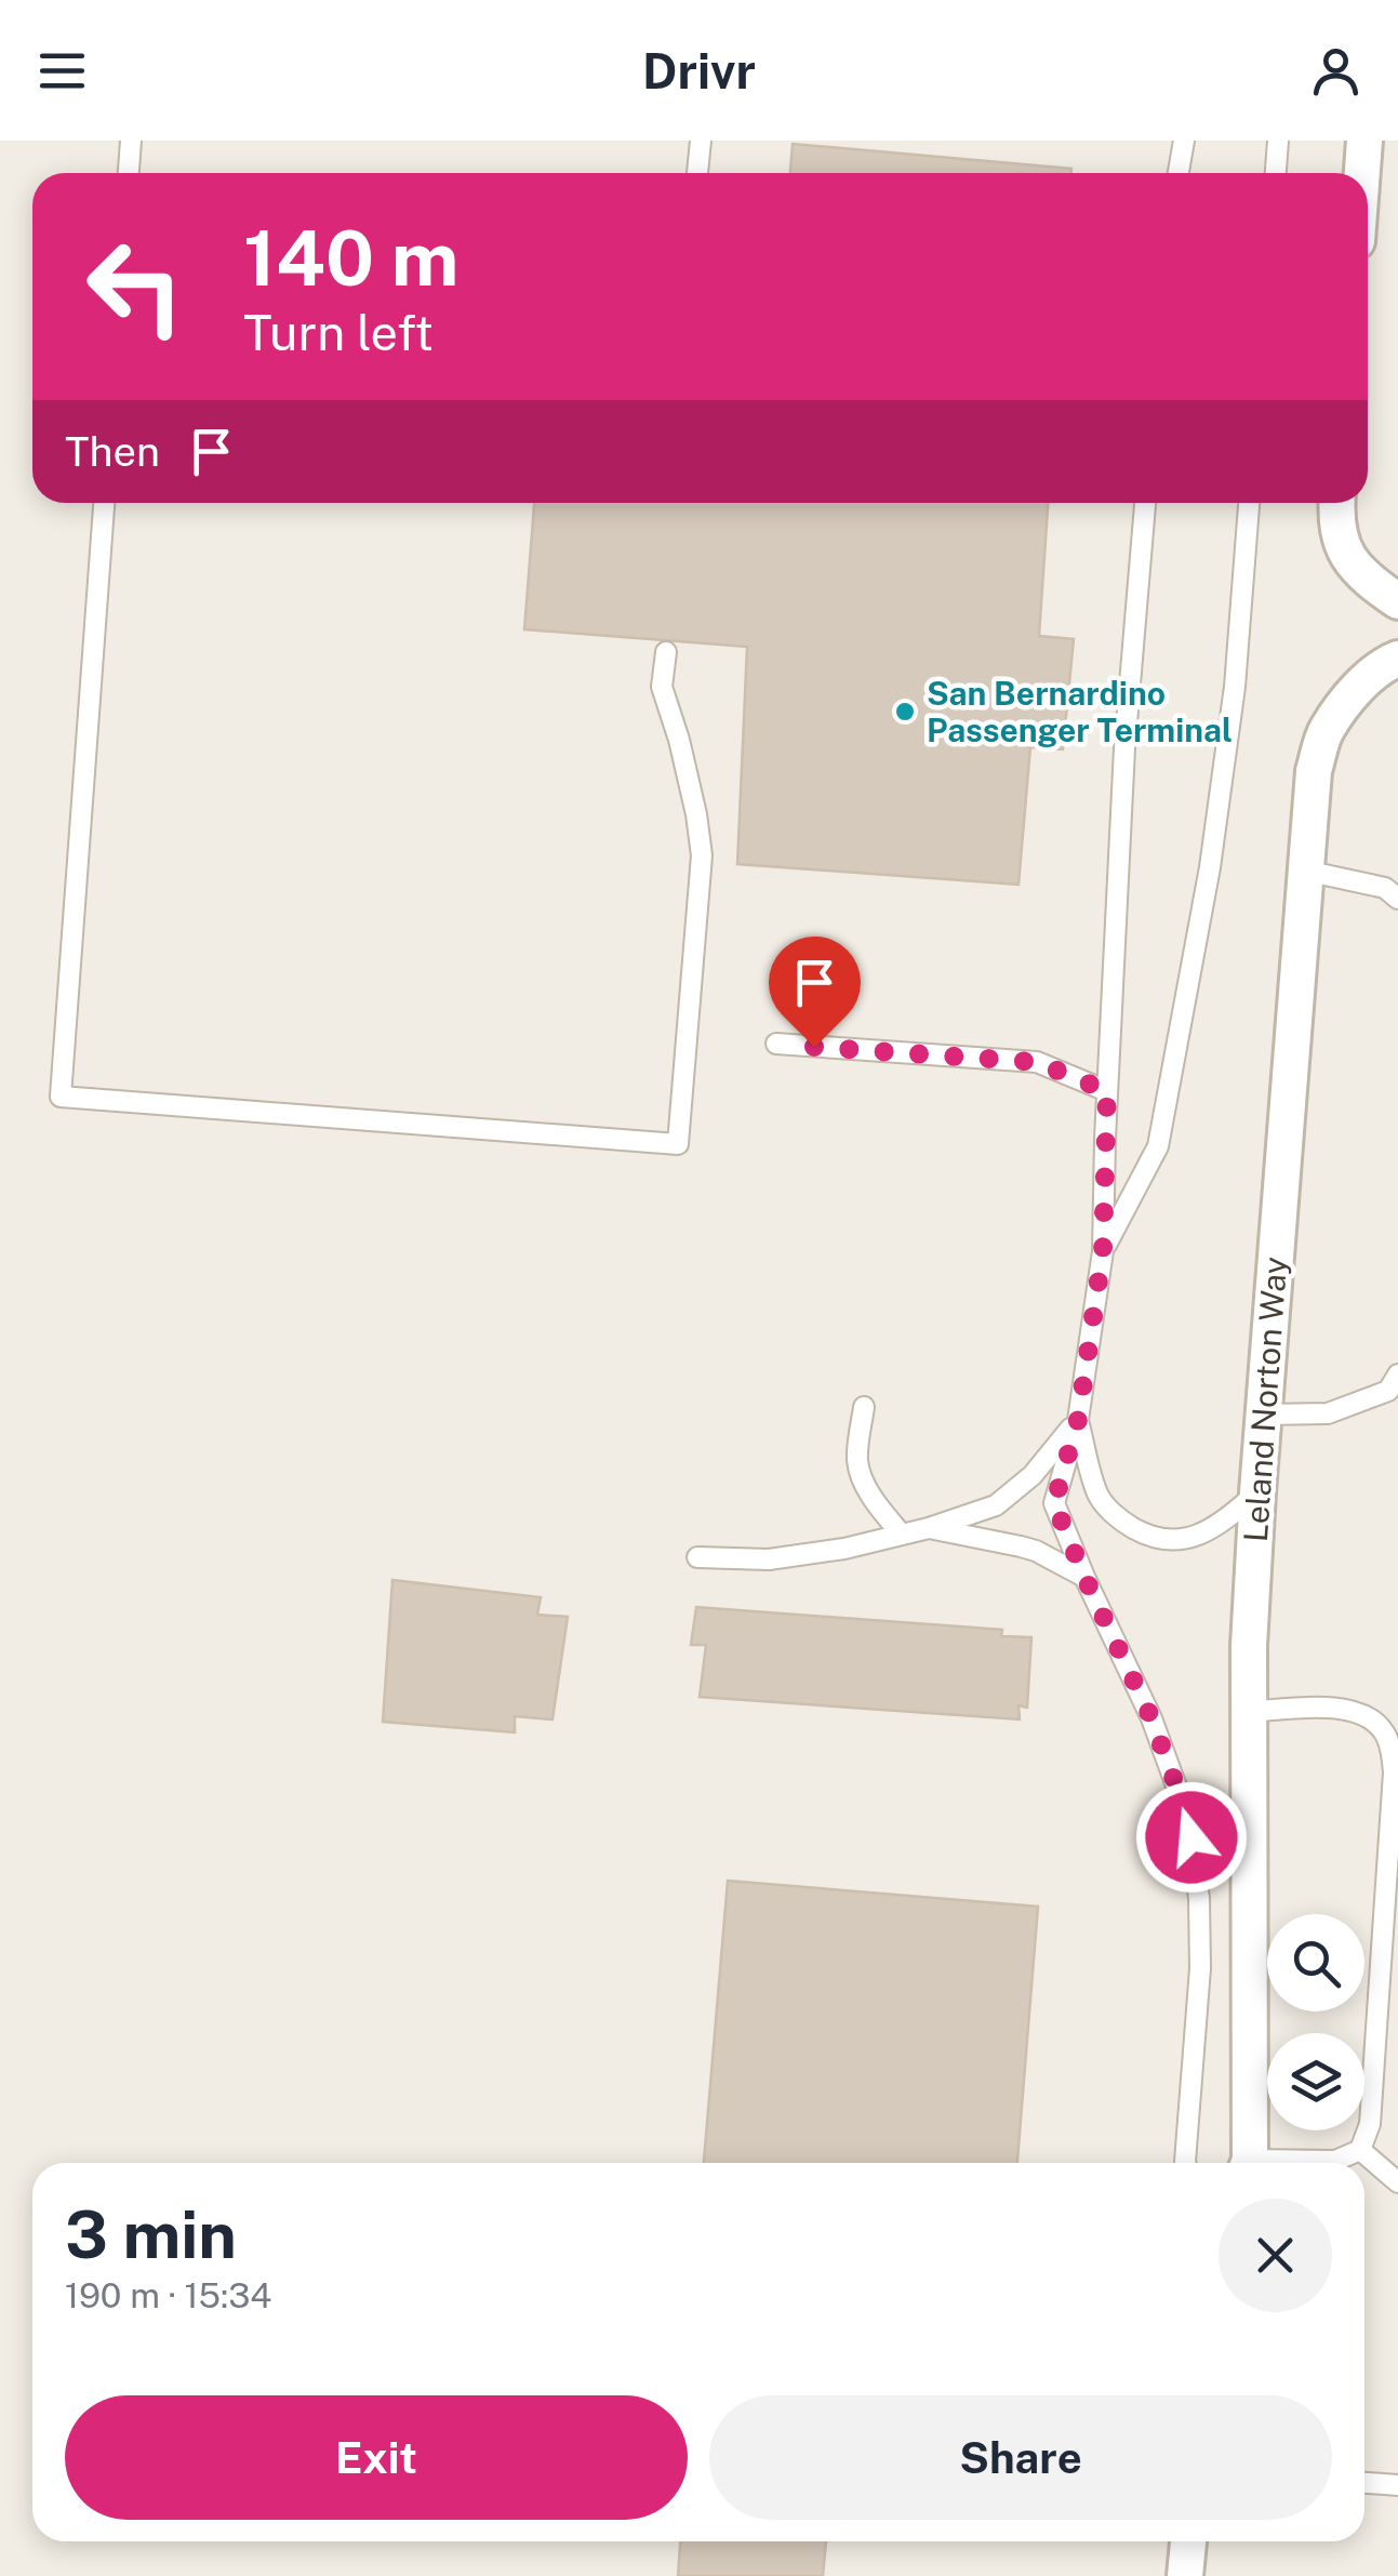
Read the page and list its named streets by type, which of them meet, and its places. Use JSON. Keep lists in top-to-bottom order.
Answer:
{
  "streets": {
    "street": ["Leland Norton Way"]
  },
  "places": ["San Bernardino Passenger Terminal"],
  "page": {
    "header": "Drivr",
    "turn": ["140 m", "Turn left"],
    "then": "Then",
    "heading": ["3 min", "190 m · 15:34"],
    "buttons": ["Exit", "Share"]
  }
}
